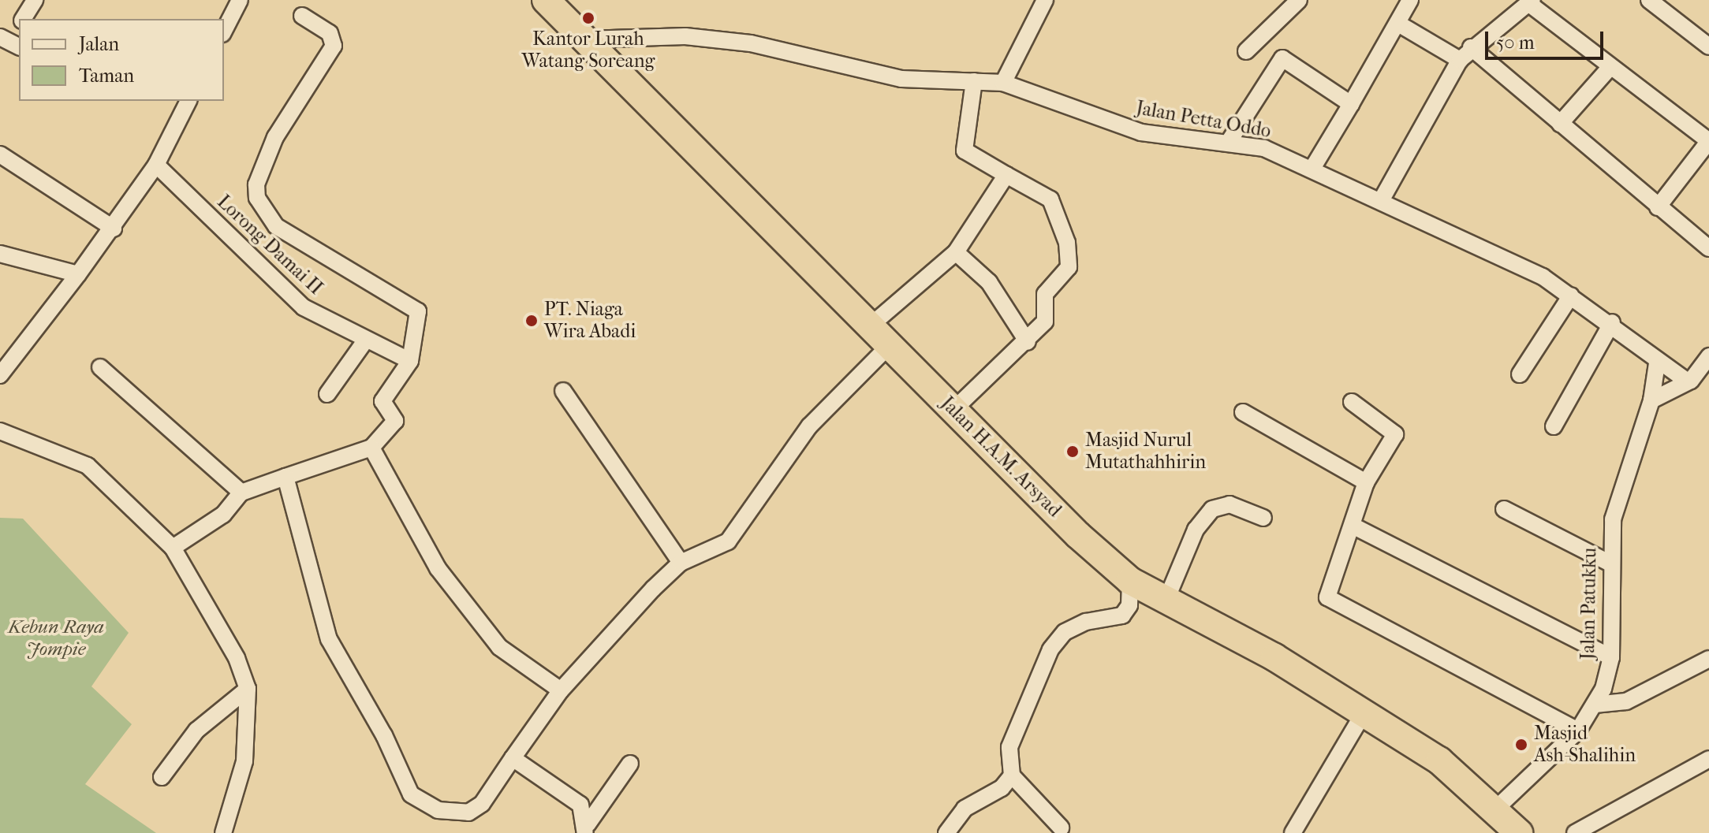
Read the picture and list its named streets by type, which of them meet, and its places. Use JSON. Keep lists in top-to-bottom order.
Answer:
{
  "streets": {
    "highway": ["Jalan H.A.M. Arsyad"],
    "street": ["Jalan Petta Oddo", "Lorong Damai II", "Jalan Patukku"]
  },
  "crossings": [
    ["Jalan Petta Oddo", "Jalan H.A.M. Arsyad"],
    ["Jalan Petta Oddo", "Jalan Patukku"],
    ["Jalan H.A.M. Arsyad", "Jalan Patukku"]
  ],
  "parks": ["Kebun Raya Jompie"],
  "places": [
    "Kantor Lurah Watang Soreang",
    "PT. Niaga Wira Abadi",
    "Masjid Nurul Mutathahhirin",
    "Masjid Ash-Shalihin"
  ],
  "legend": ["Jalan", "Taman"],
  "scale_bar": "50 m"
}
